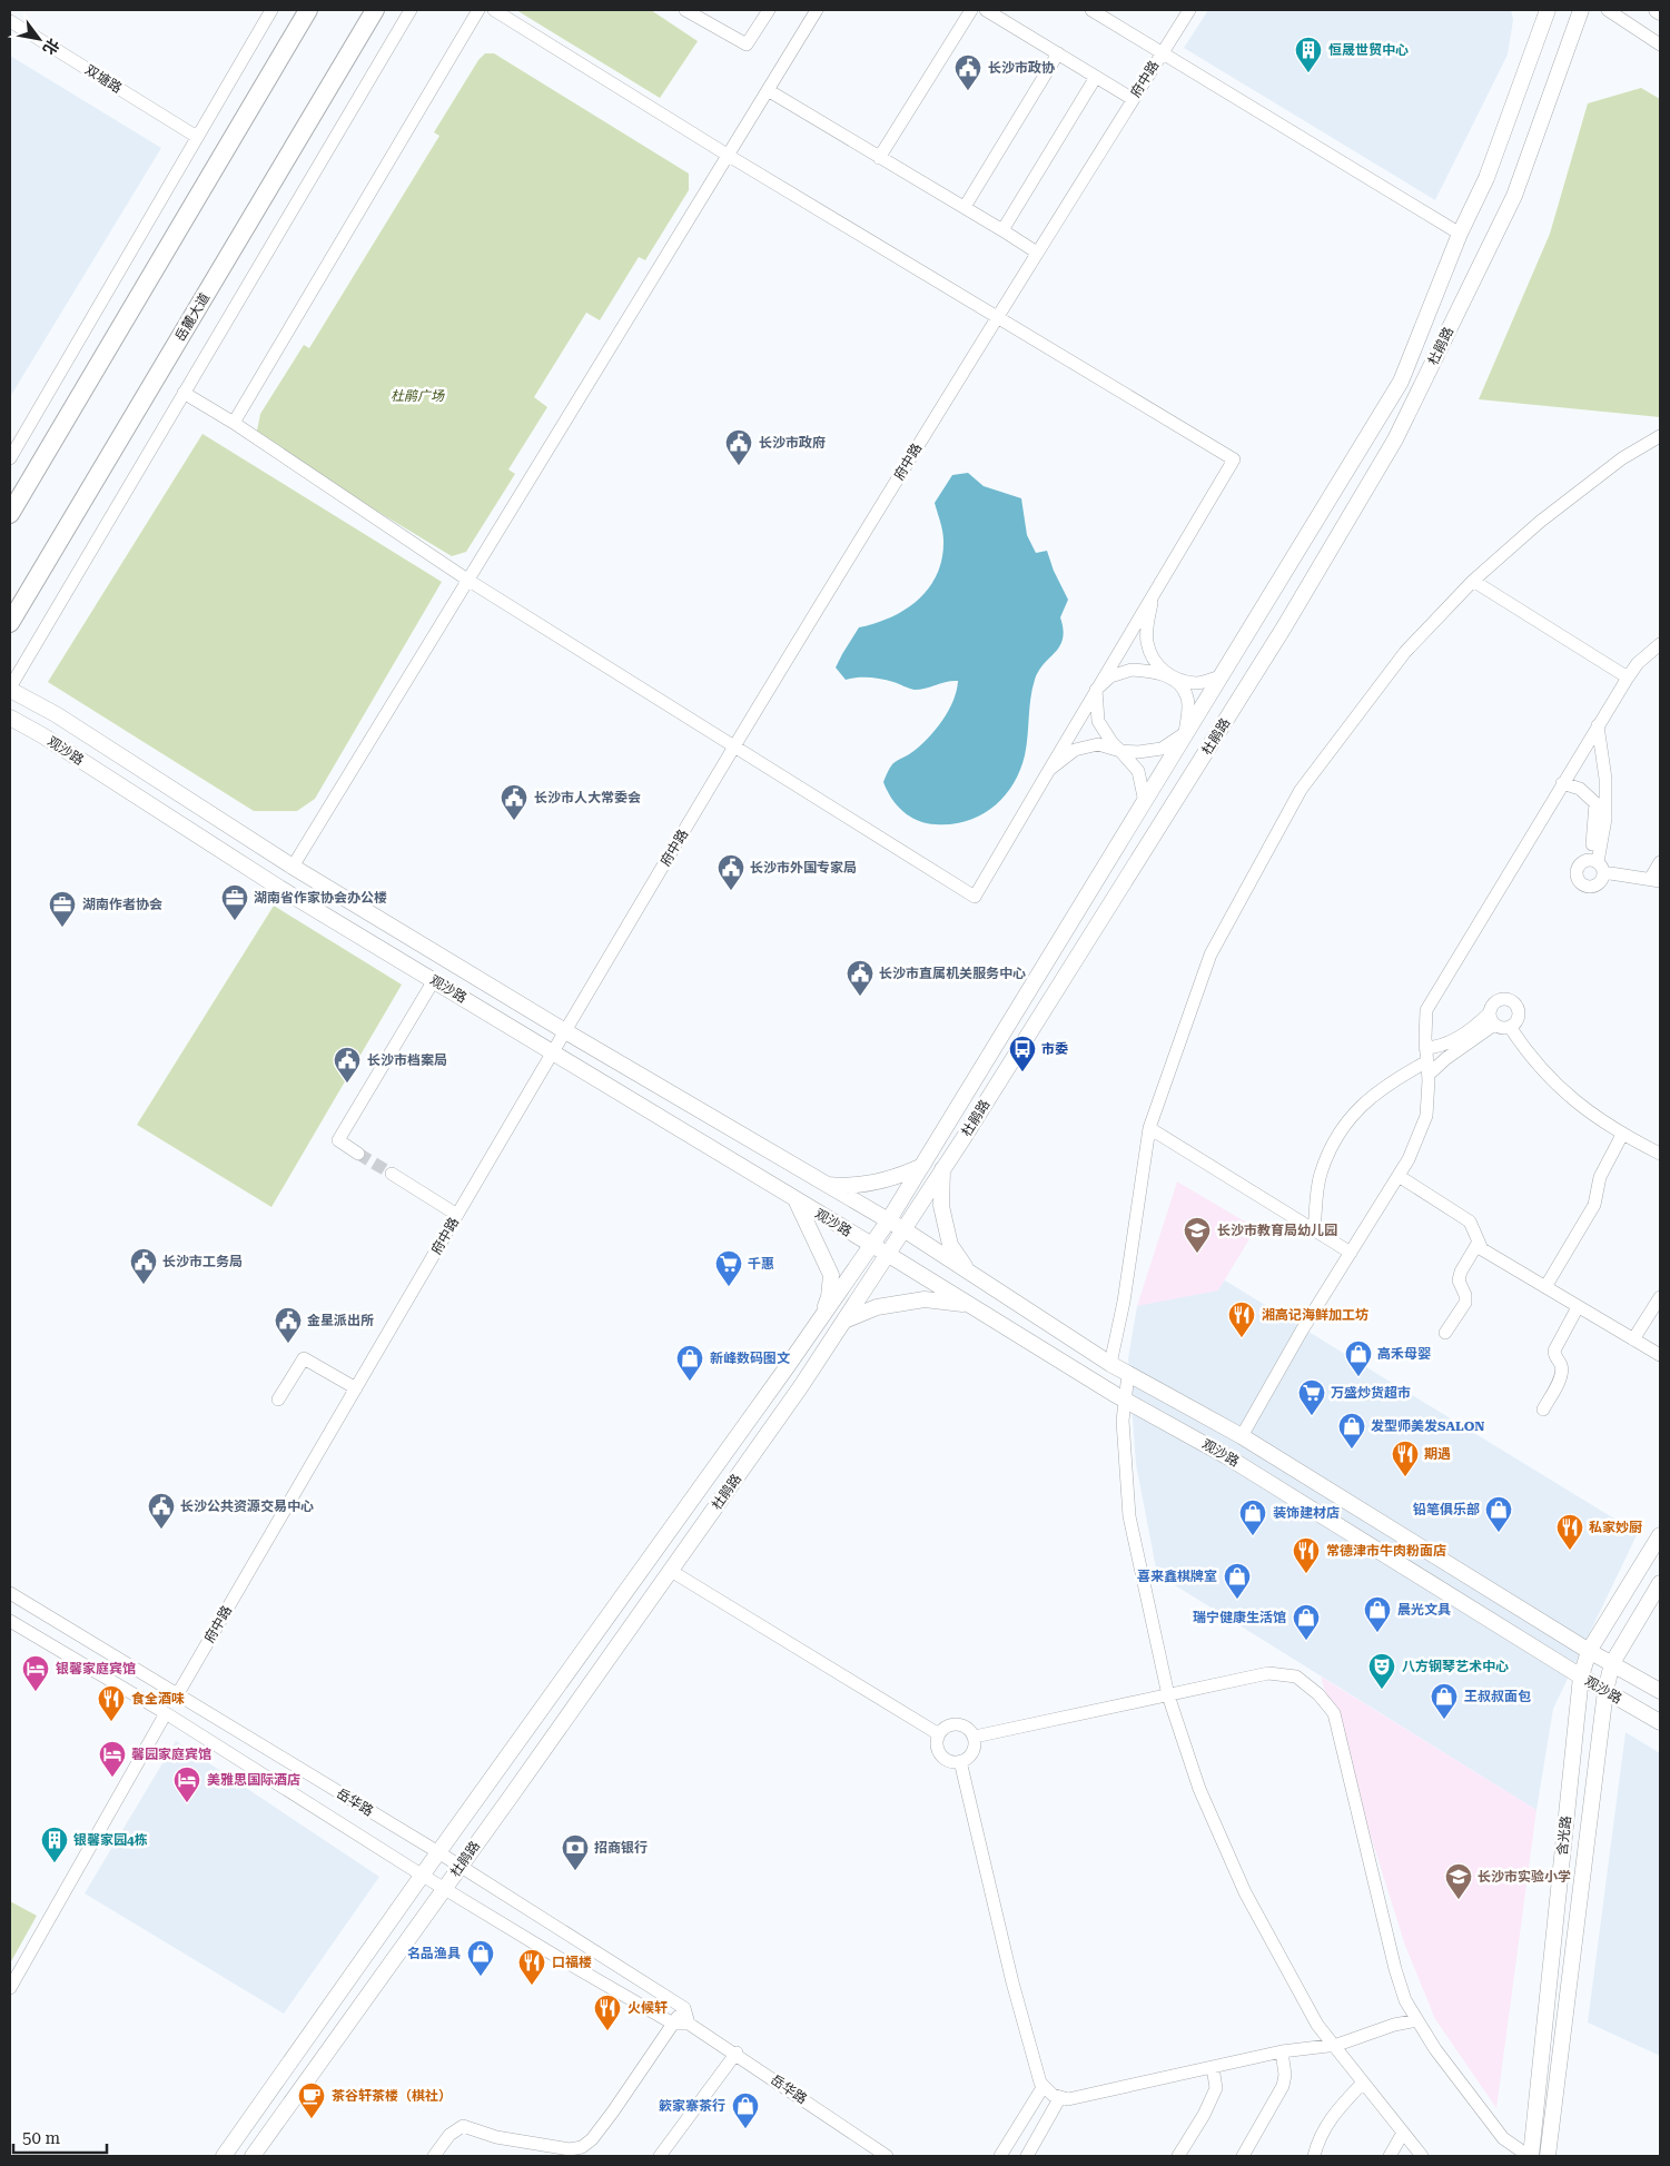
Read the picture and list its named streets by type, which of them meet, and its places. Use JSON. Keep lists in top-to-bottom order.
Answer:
{
  "streets": {
    "highway": ["岳麓大道"],
    "main road": ["杜鹃路", "观沙路", "含光路"],
    "street": ["双塘路", "府中路", "岳华路"]
  },
  "crossings": [
    ["府中路", "观沙路"],
    ["府中路", "岳华路"],
    ["杜鹃路", "观沙路"],
    ["杜鹃路", "岳华路"],
    ["观沙路", "含光路"]
  ],
  "parks": ["杜鹃广场"],
  "places": {
    "building": ["恒晟世贸中心", "银馨家园4栋"],
    "public building": [
      "长沙市政协",
      "长沙市政府",
      "长沙市人大常委会",
      "长沙市外国专家局",
      "长沙市直属机关服务中心",
      "长沙市档案局",
      "长沙市工务局",
      "金星派出所",
      "长沙公共资源交易中心"
    ],
    "office": ["湖南省作家协会办公楼", "湖南作者协会"],
    "bus stop": ["市委"],
    "school or university": ["长沙市教育局幼儿园", "长沙市实验小学"],
    "supermarket": ["千惠", "万盛炒货超市"],
    "restaurant": [
      "湘高记海鲜加工坊",
      "期遇",
      "私家妙厨",
      "常德津市牛肉粉面店",
      "食全酒味",
      "口福楼",
      "火候轩"
    ],
    "shop": [
      "高禾母婴",
      "新峰数码图文",
      "发型师美发SALON",
      "铅笔俱乐部",
      "装饰建材店",
      "喜来鑫棋牌室",
      "晨光文具",
      "瑞宁健康生活馆",
      "王叔叔面包",
      "名品渔具",
      "簌家寨茶行"
    ],
    "theatre": ["八方钢琴艺术中心"],
    "hotel": ["银馨家庭宾馆", "馨园家庭宾馆", "美雅思国际酒店"],
    "bank": ["招商银行"],
    "cafe": ["茶谷轩茶楼（棋社）"]
  },
  "scale_bar": "50 m",
  "north": "bottom right"
}
